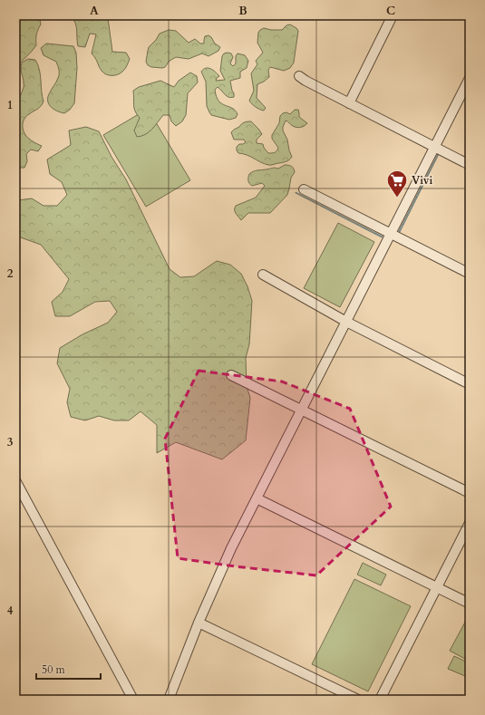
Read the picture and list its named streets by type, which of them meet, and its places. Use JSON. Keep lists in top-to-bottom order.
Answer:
{
  "places": {
    "supermarket": ["Vivi"]
  },
  "scale_bar": "50 m",
  "grid": {
    "columns": ["A", "B", "C"],
    "rows": [
      "1",
      "2",
      "3",
      "4"
    ]
  }
}
